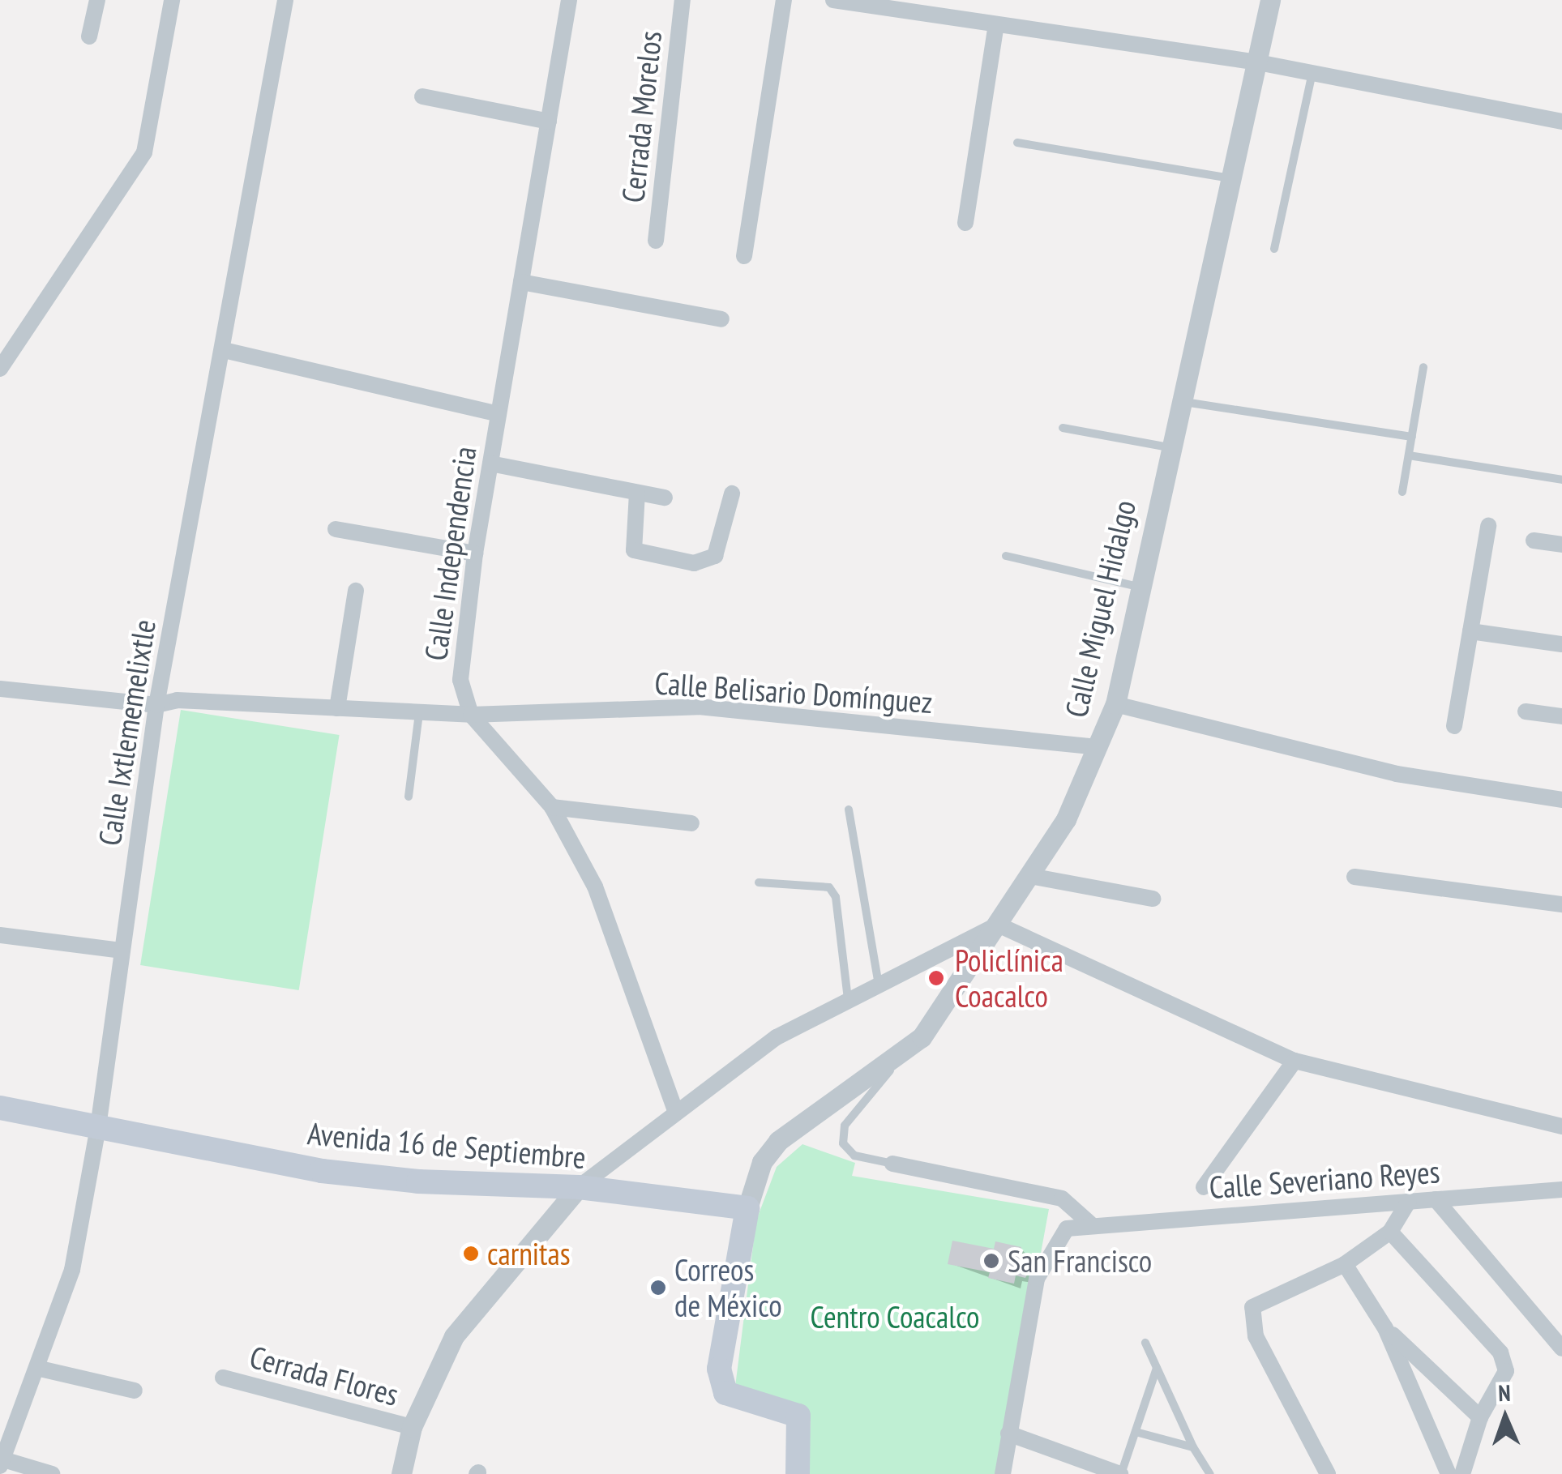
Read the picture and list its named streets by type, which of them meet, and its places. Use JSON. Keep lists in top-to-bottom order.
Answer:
{
  "streets": {
    "main road": ["Avenida 16 de Septiembre"],
    "street": [
      "Cerrada Morelos",
      "Calle Independencia",
      "Calle Miguel Hidalgo",
      "Calle Belisario Domínguez",
      "Calle Ixtlememelixtle",
      "Calle Severiano Reyes",
      "Cerrada Flores"
    ]
  },
  "crossings": [
    ["Calle Independencia", "Calle Belisario Domínguez"],
    ["Calle Miguel Hidalgo", "Calle Belisario Domínguez"],
    ["Calle Miguel Hidalgo", "Avenida 16 de Septiembre"],
    ["Calle Belisario Domínguez", "Calle Ixtlememelixtle"],
    ["Calle Ixtlememelixtle", "Avenida 16 de Septiembre"]
  ],
  "parks": ["Centro Coacalco"],
  "places": [
    "Policlínica Coacalco",
    "carnitas",
    "San Francisco",
    "Correos de México"
  ],
  "north": "top"
}
